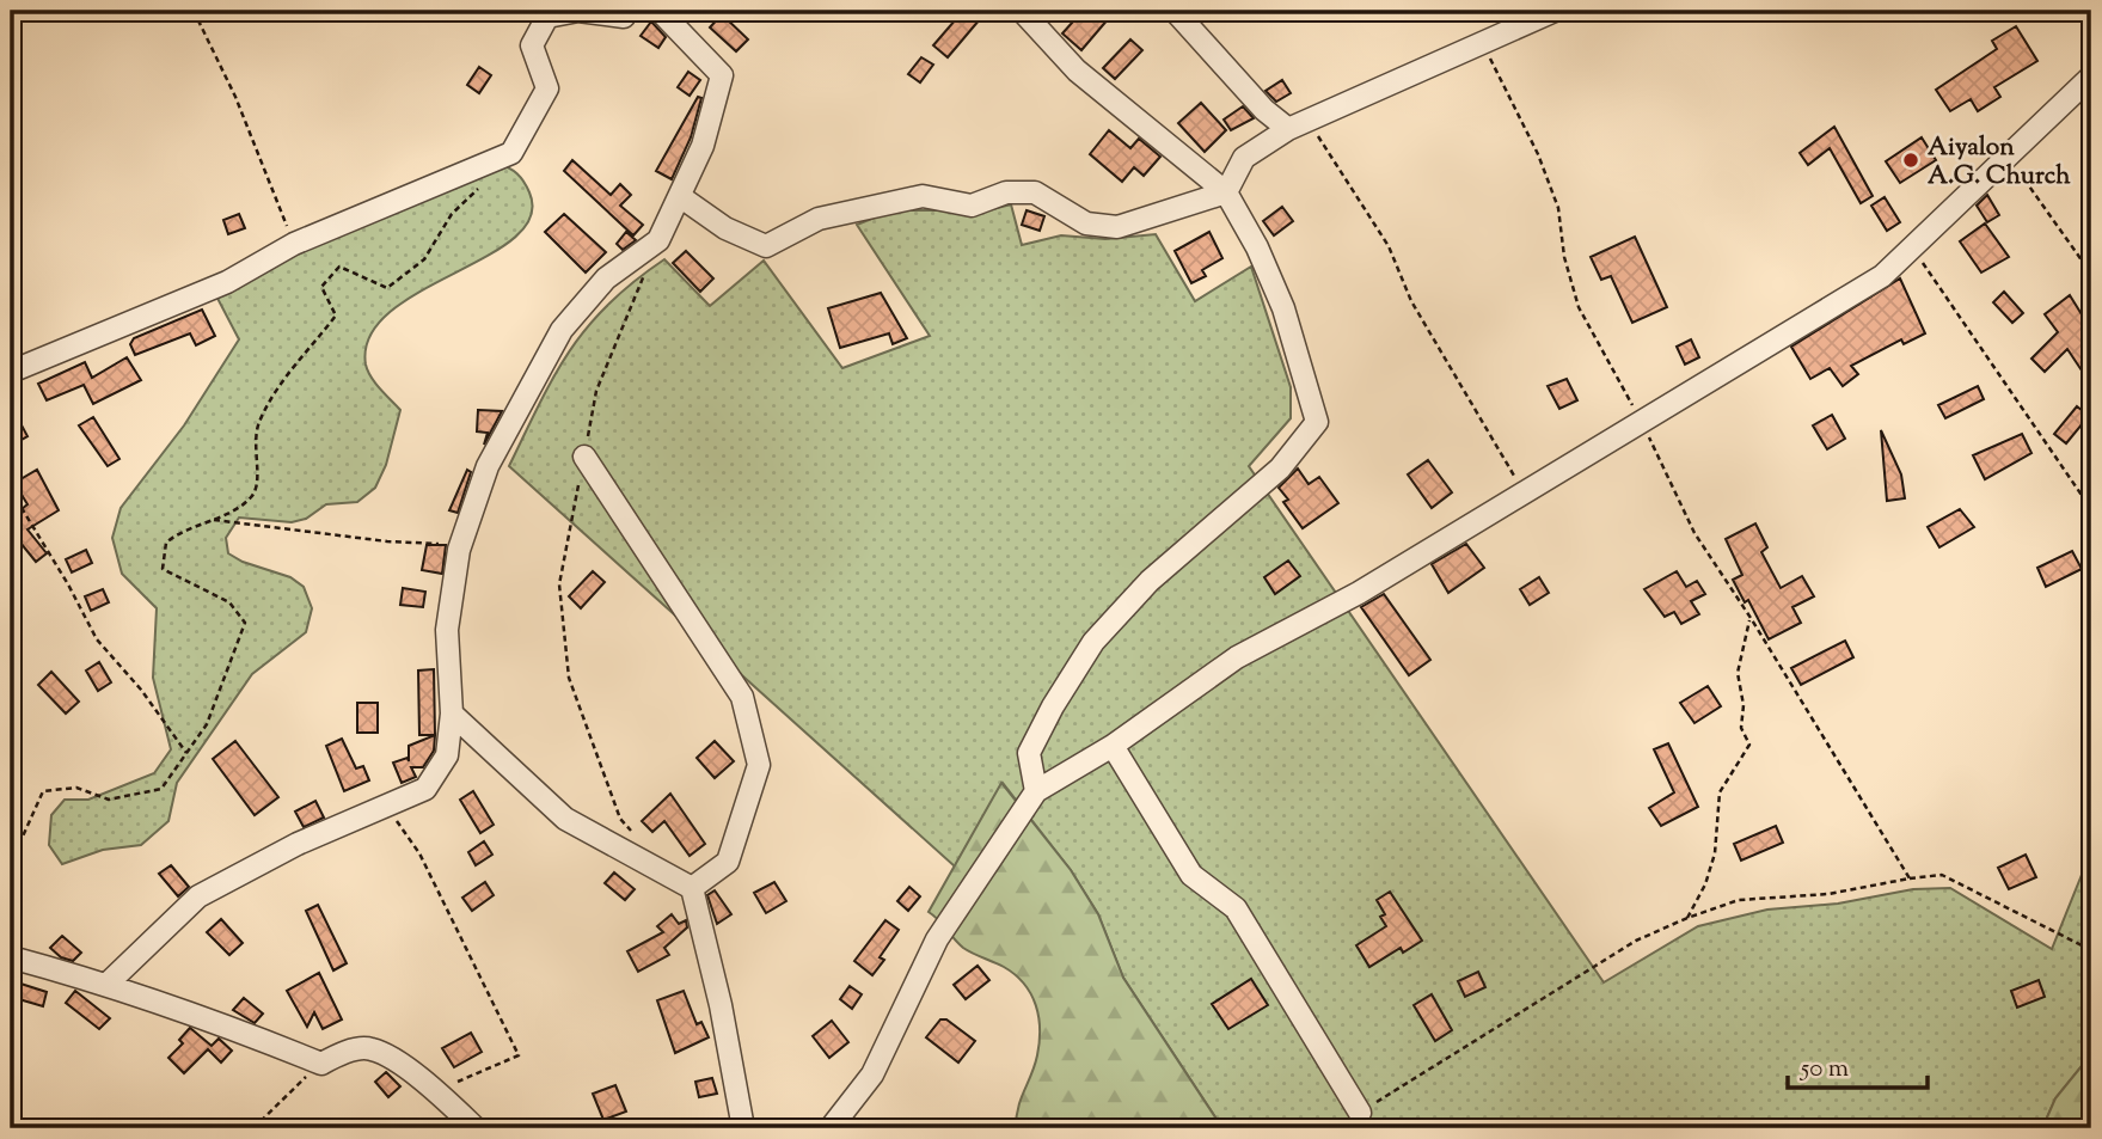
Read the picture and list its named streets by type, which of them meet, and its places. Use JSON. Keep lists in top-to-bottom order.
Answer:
{
  "places": ["Aiyalon A.G. Church"],
  "scale_bar": "50 m"
}
